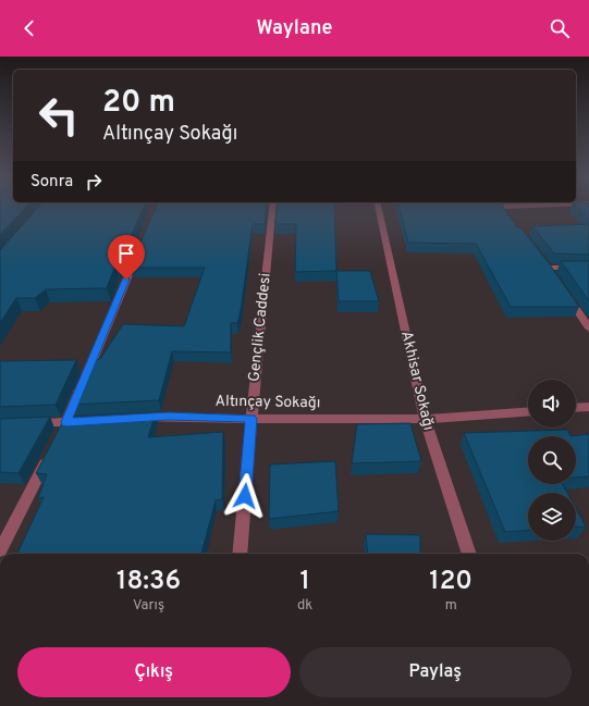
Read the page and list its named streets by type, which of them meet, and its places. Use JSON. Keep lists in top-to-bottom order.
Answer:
{
  "streets": {
    "street": ["Gençlik Caddesi", "Akhisar Sokağı", "Altınçay Sokağı"]
  },
  "crossings": [
    ["Gençlik Caddesi", "Altınçay Sokağı"],
    ["Akhisar Sokağı", "Altınçay Sokağı"]
  ],
  "page": {
    "header": "Waylane",
    "turn": ["20 m", "Altınçay Sokağı"],
    "then": "Sonra",
    "eta": [
      "18:36",
      "Varış",
      "1",
      "dk",
      "120",
      "m"
    ],
    "buttons": ["Çıkış", "Paylaş"]
  }
}
